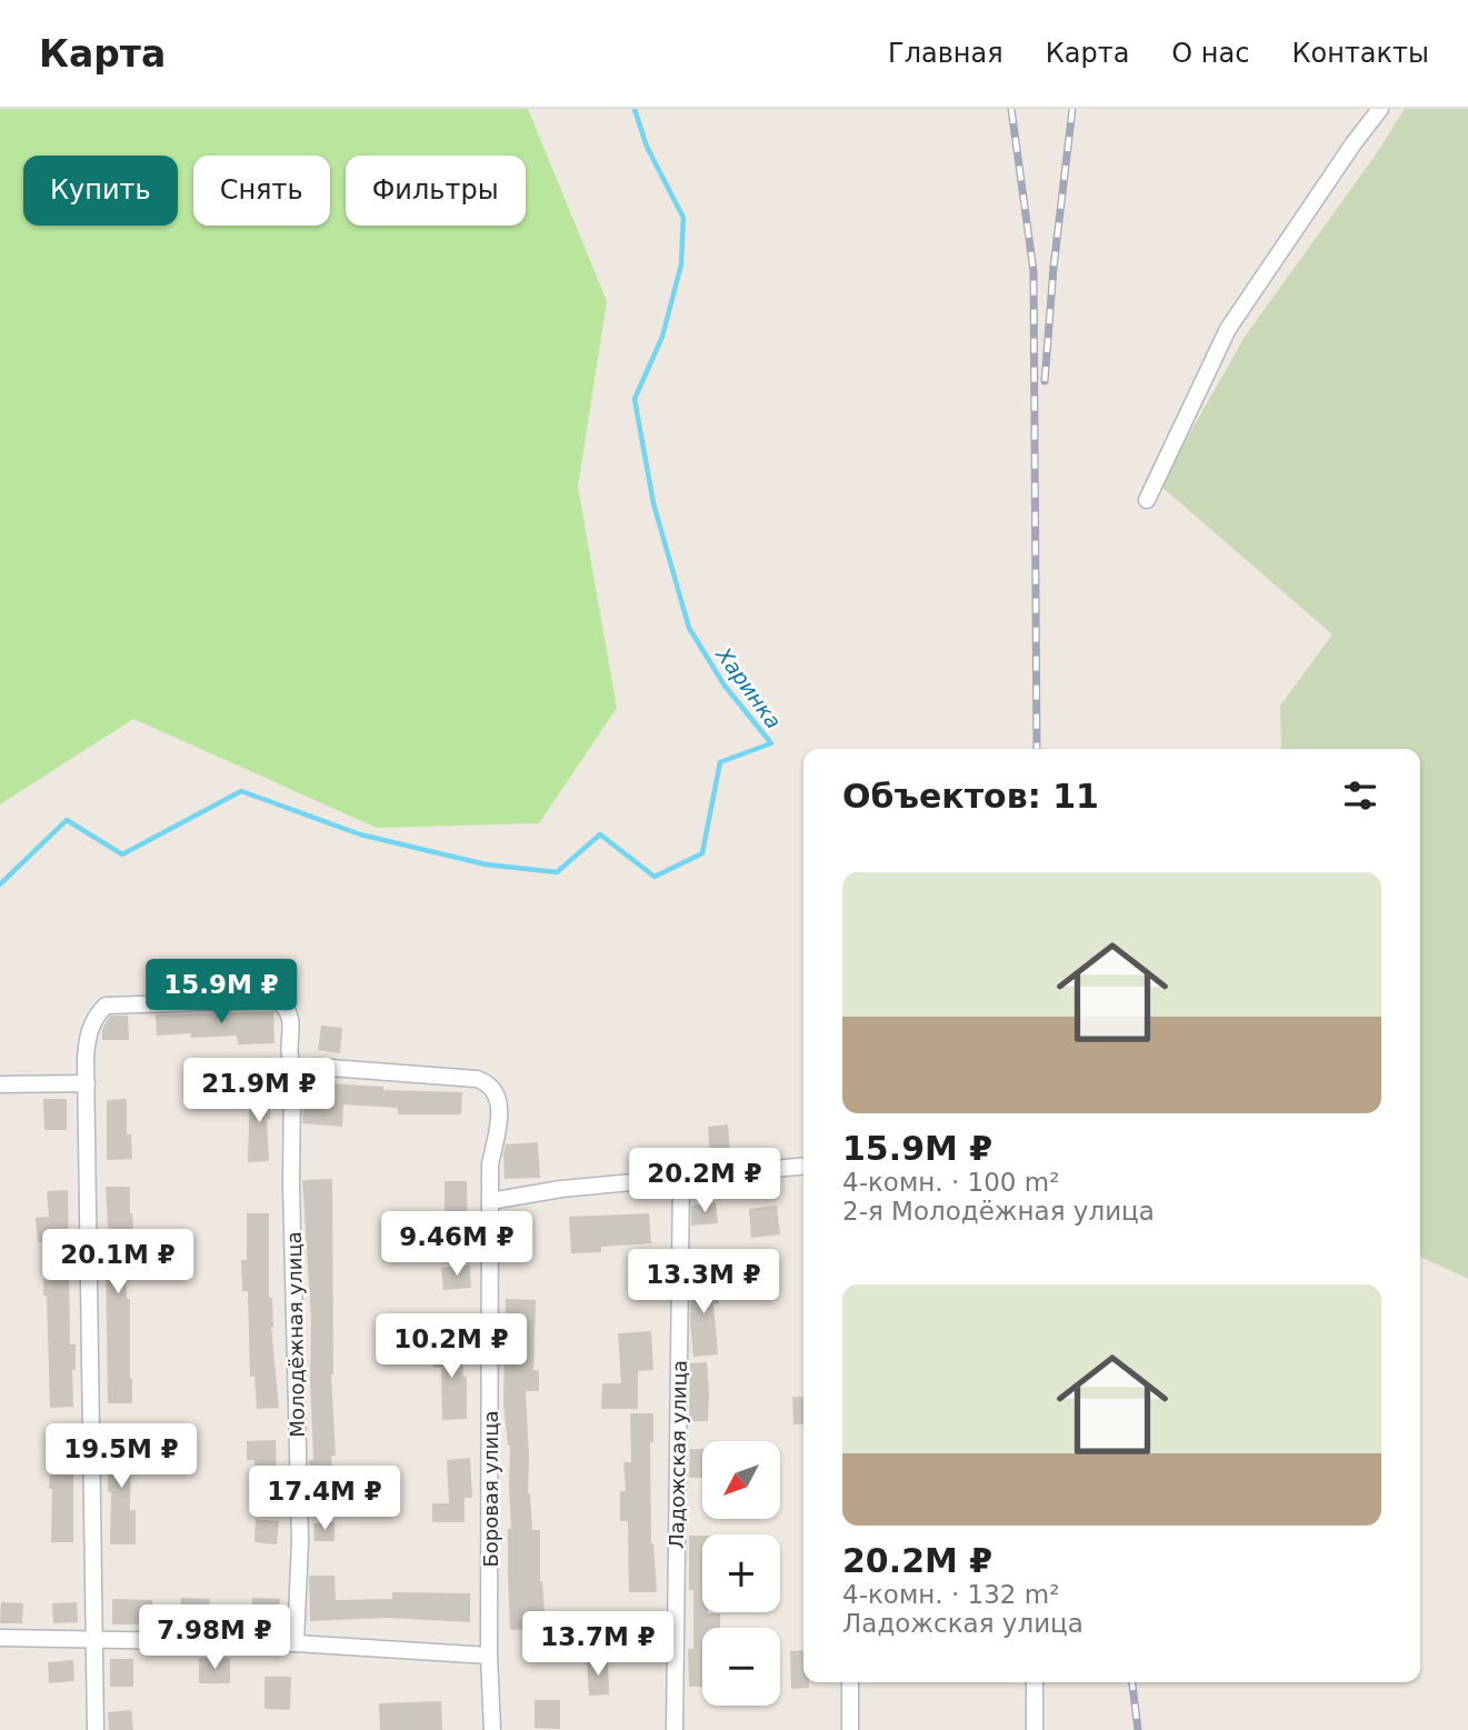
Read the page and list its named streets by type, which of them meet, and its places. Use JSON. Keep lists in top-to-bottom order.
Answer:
{
  "streets": {
    "street": ["Молодёжная улица", "Ладожская улица", "Боровая улица"]
  },
  "crossings": [
    ["Молодёжная улица", "Боровая улица"]
  ],
  "water": ["Харинка"],
  "north": "bottom left",
  "page": {
    "header": "Карта",
    "nav": [
      "Главная",
      "Карта",
      "О нас",
      "Контакты"
    ],
    "chip": ["Купить", "Снять", "Фильтры"],
    "heading": "Объектов: 11",
    "list": [
      {
        "name": "15.9M ₽",
        "note": "4-комн. · 100 m² · 2-я Молодёжная улица"
      },
      {
        "name": "20.2M ₽",
        "note": "4-комн. · 132 m² · Ладожская улица"
      }
    ],
    "price": [
      "15.9M ₽",
      "21.9M ₽",
      "20.2M ₽",
      "9.46M ₽",
      "20.1M ₽",
      "13.3M ₽",
      "10.2M ₽",
      "19.5M ₽",
      "17.4M ₽",
      "7.98M ₽",
      "13.7M ₽"
    ],
    "map_buttons": ["+", "−"]
  }
}
